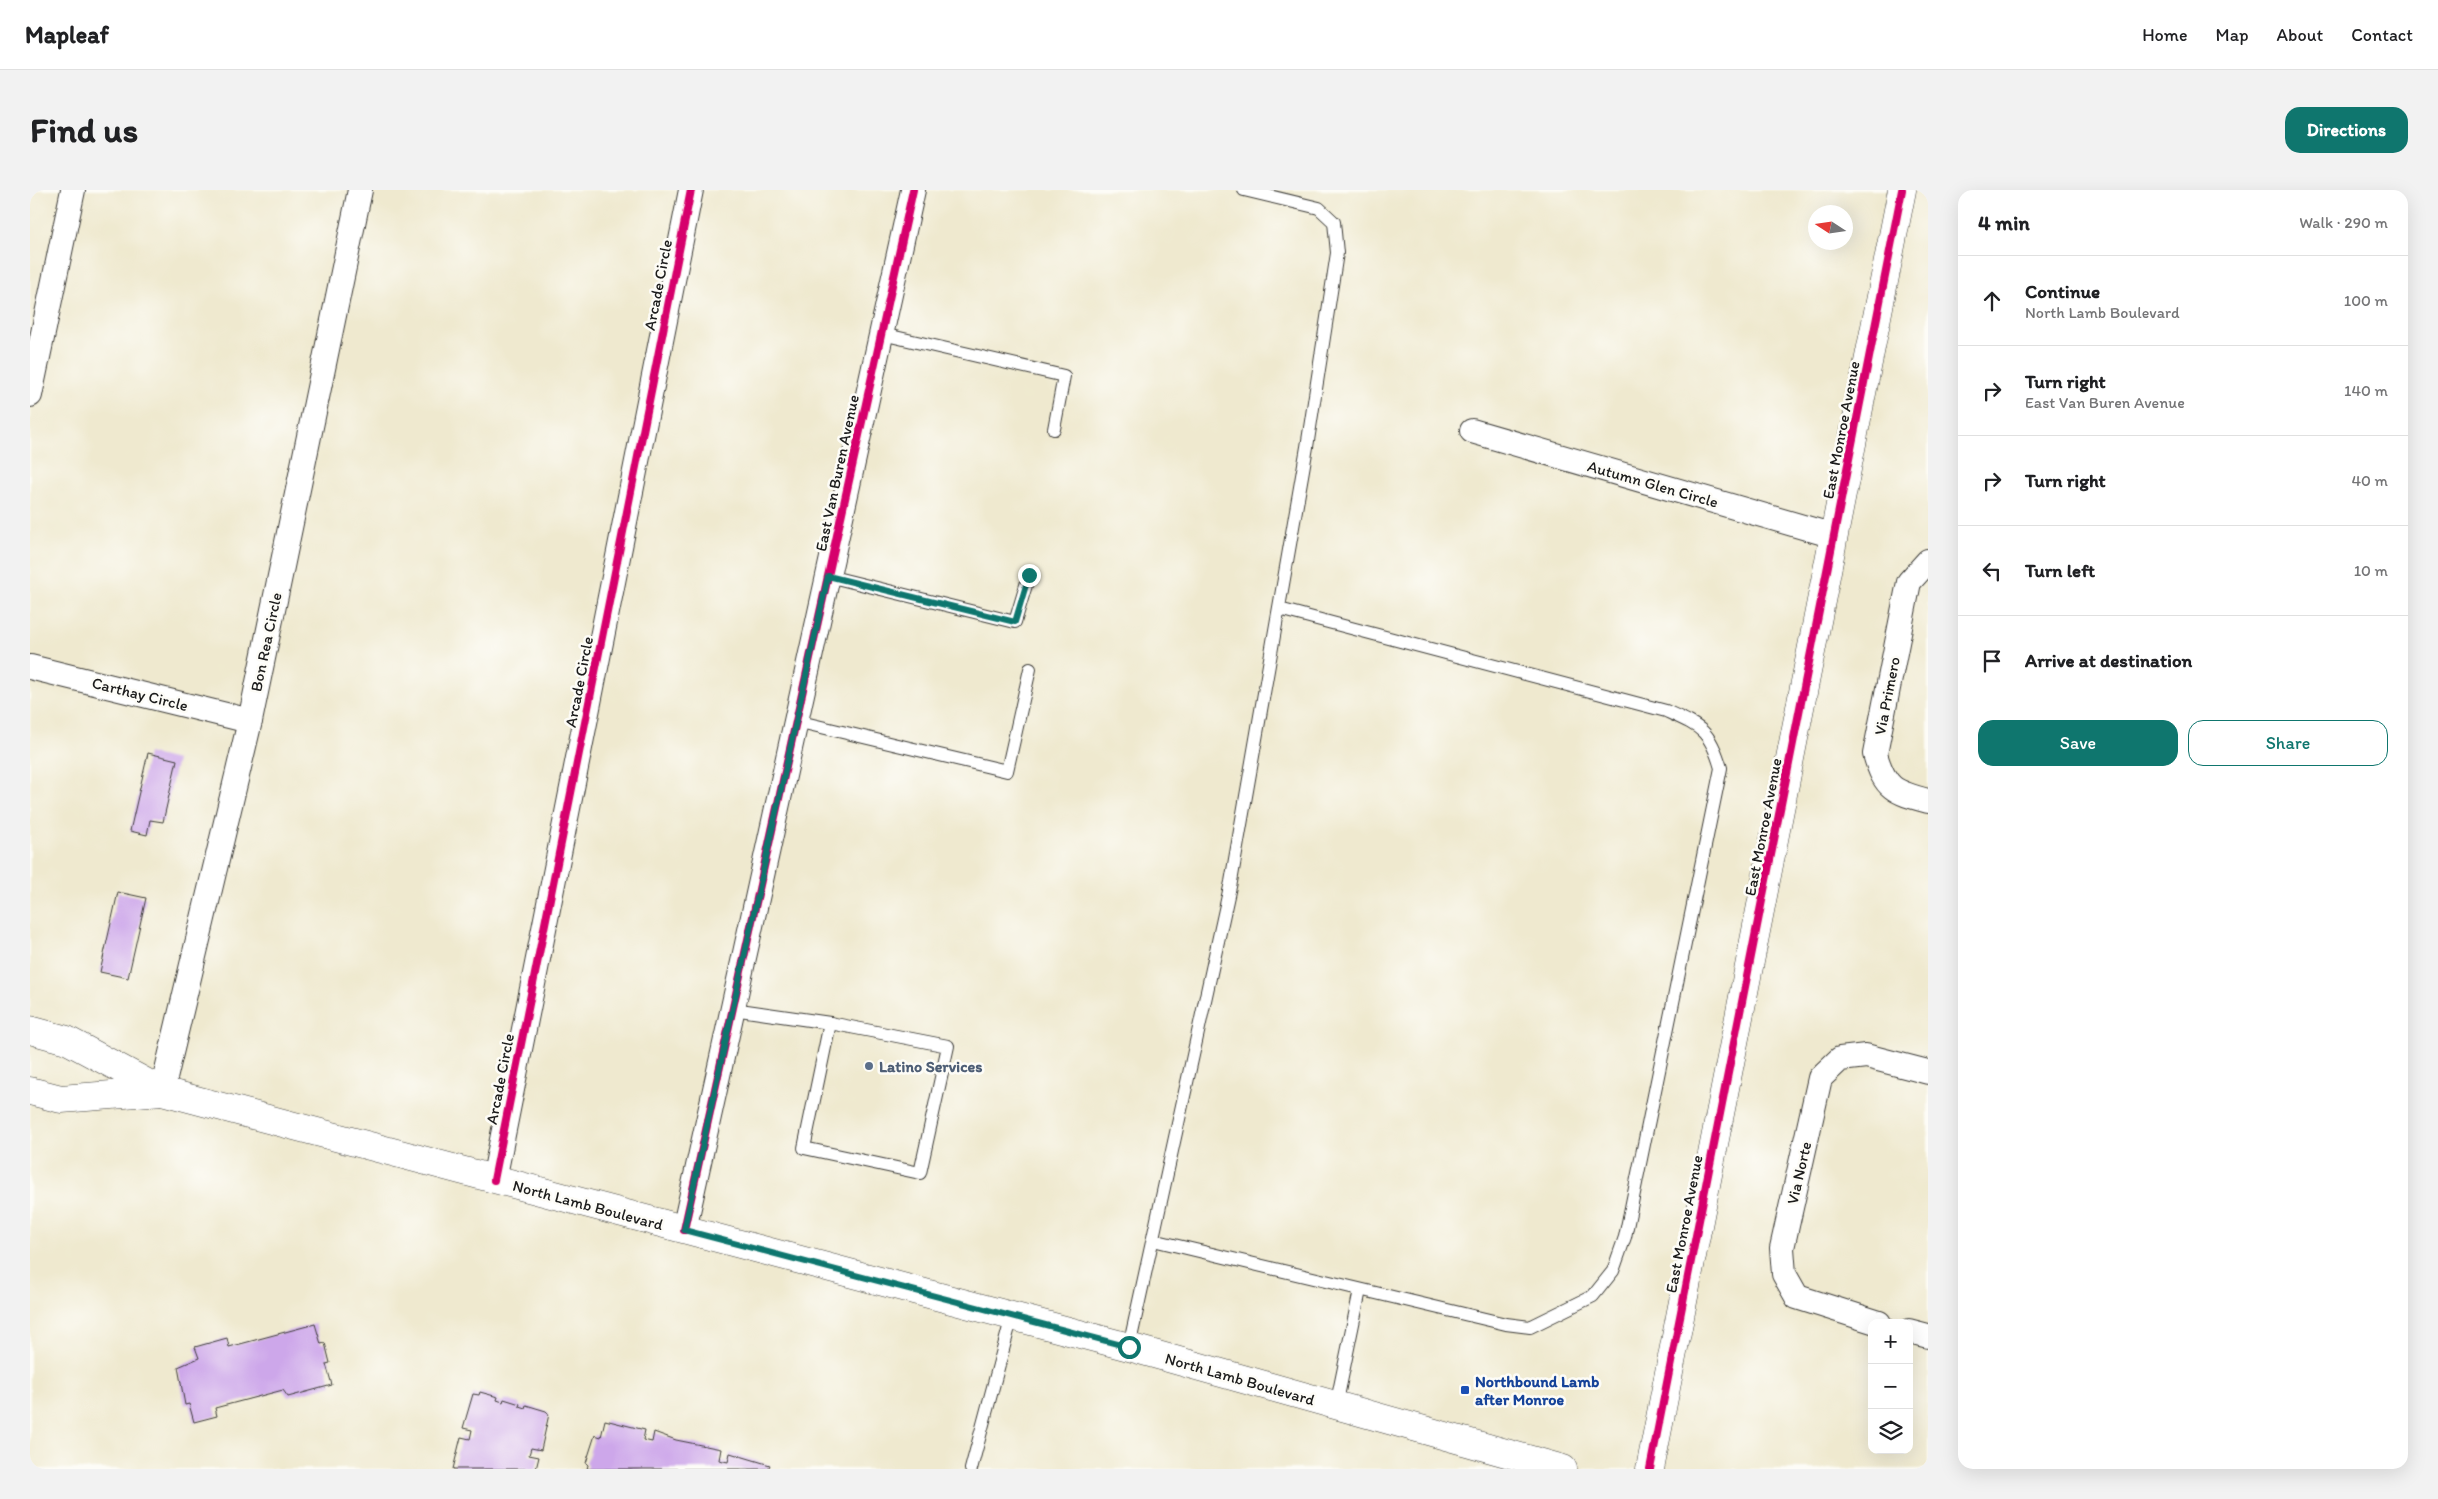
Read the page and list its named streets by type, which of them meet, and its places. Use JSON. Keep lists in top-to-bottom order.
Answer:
{
  "streets": {
    "main road": ["East Monroe Avenue", "North Lamb Boulevard"],
    "street": [
      "Arcade Circle",
      "East Van Buren Avenue",
      "Autumn Glen Circle",
      "Bon Rea Circle",
      "Carthay Circle",
      "Via Primero",
      "Via Norte"
    ]
  },
  "crossings": [
    ["Arcade Circle", "North Lamb Boulevard"],
    ["East Monroe Avenue", "Autumn Glen Circle"],
    ["East Van Buren Avenue", "North Lamb Boulevard"],
    ["Bon Rea Circle", "Carthay Circle"],
    ["Bon Rea Circle", "North Lamb Boulevard"]
  ],
  "places": {
    "other": ["Latino Services"],
    "transit": ["Northbound Lamb after Monroe"]
  },
  "north": "left",
  "page": {
    "header": "Mapleaf",
    "nav": [
      "Home",
      "Map",
      "About",
      "Contact"
    ],
    "buttons": [
      "Directions",
      ["Save", "Share"]
    ],
    "title": "Find us",
    "heading": ["4 min", "Walk · 290 m"],
    "list": [
      ["Continue", "North Lamb Boulevard", "100 m"],
      ["Turn right", "East Van Buren Avenue", "140 m"],
      ["Turn right", "40 m"],
      ["Turn left", "10 m"],
      "Arrive at destination"
    ],
    "map_buttons": ["+", "−"]
  }
}
